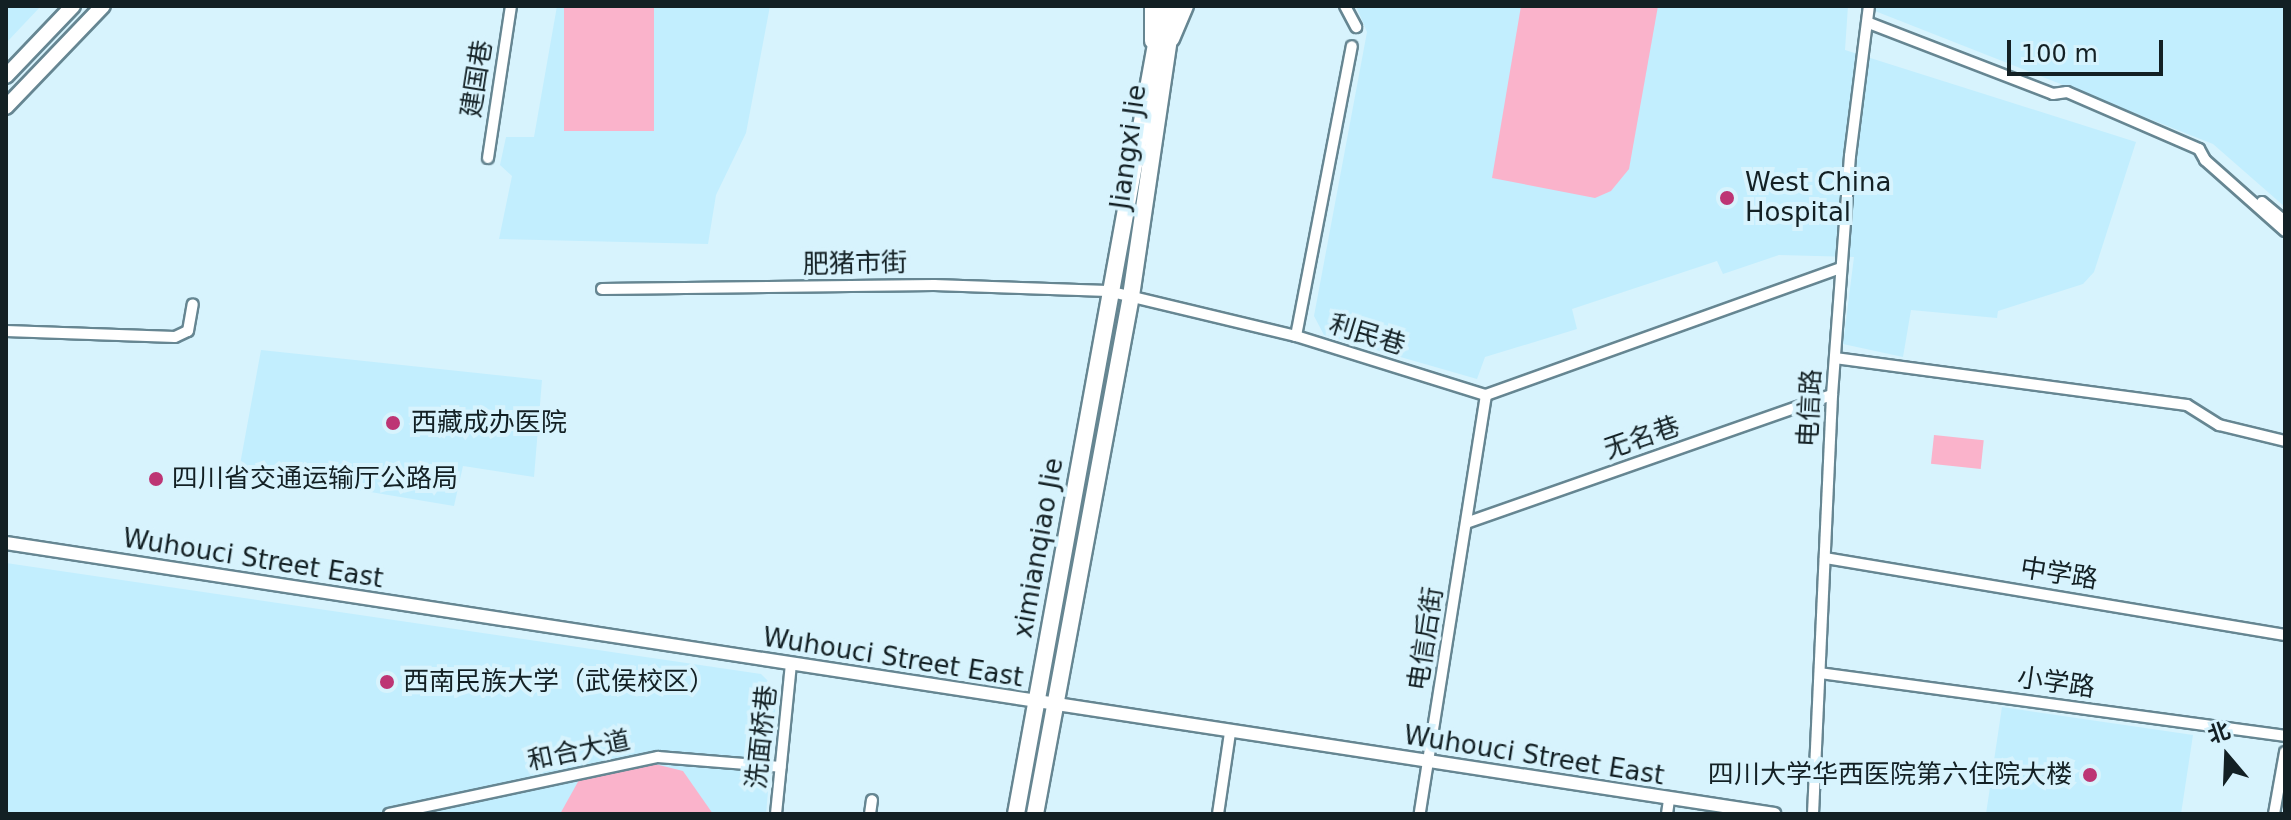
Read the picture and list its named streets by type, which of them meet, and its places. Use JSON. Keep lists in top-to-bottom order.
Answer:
{
  "streets": {
    "main road": ["Jiangxi Jie", "ximianqiao Jie"],
    "street": [
      "建国巷",
      "肥猪市街",
      "利民巷",
      "电信路",
      "无名巷",
      "Wuhouci Street East",
      "中学路",
      "电信后街",
      "小学路",
      "洗面桥巷",
      "和合大道"
    ]
  },
  "crossings": [
    ["Jiangxi Jie", "肥猪市街"],
    ["Jiangxi Jie", "利民巷"],
    ["Jiangxi Jie", "ximianqiao Jie"],
    ["肥猪市街", "利民巷"],
    ["肥猪市街", "ximianqiao Jie"],
    ["利民巷", "ximianqiao Jie"],
    ["电信路", "无名巷"],
    ["电信路", "中学路"],
    ["电信路", "小学路"],
    ["无名巷", "电信后街"],
    ["ximianqiao Jie", "Wuhouci Street East"],
    ["Wuhouci Street East", "电信后街"],
    ["Wuhouci Street East", "洗面桥巷"],
    ["洗面桥巷", "和合大道"]
  ],
  "places": [
    "West China Hospital",
    "西藏成办医院",
    "四川省交通运输厅公路局",
    "西南民族大学（武侯校区）",
    "四川大学华西医院第六住院大楼"
  ],
  "scale_bar": "100 m",
  "north": "top"
}
